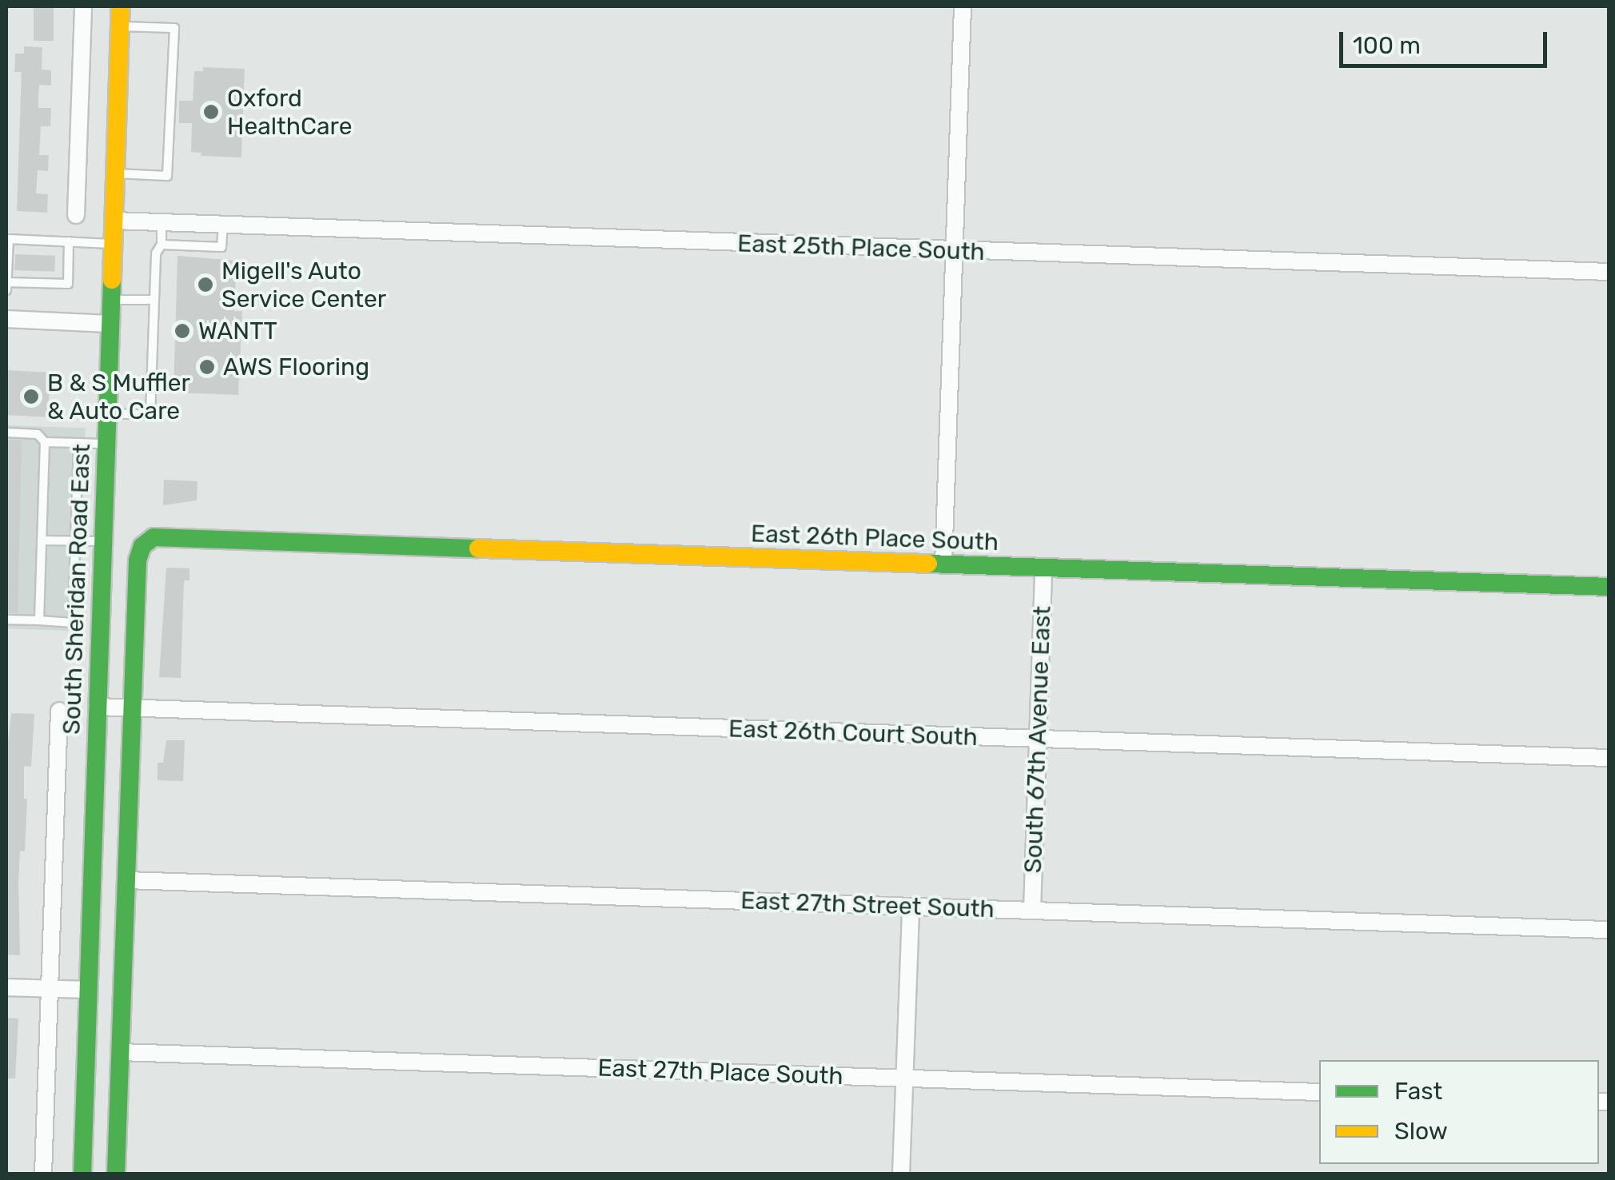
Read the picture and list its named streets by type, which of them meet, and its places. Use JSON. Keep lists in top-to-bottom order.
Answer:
{
  "streets": {
    "street": [
      "East 25th Place South",
      "East 26th Place South",
      "South Sheridan Road East",
      "East 26th Court South",
      "South 67th Avenue East",
      "East 27th Street South",
      "East 27th Place South"
    ]
  },
  "crossings": [
    ["East 25th Place South", "South Sheridan Road East"],
    ["East 26th Place South", "East 26th Court South"],
    ["East 26th Place South", "South 67th Avenue East"],
    ["South Sheridan Road East", "East 26th Court South"],
    ["East 26th Court South", "South 67th Avenue East"],
    ["South 67th Avenue East", "East 27th Street South"]
  ],
  "places": [
    "Oxford HealthCare",
    "Migell's Auto Service Center",
    "WANTT",
    "AWS Flooring",
    "B & S Muffler & Auto Care"
  ],
  "legend": ["Fast", "Slow"],
  "scale_bar": "100 m"
}
